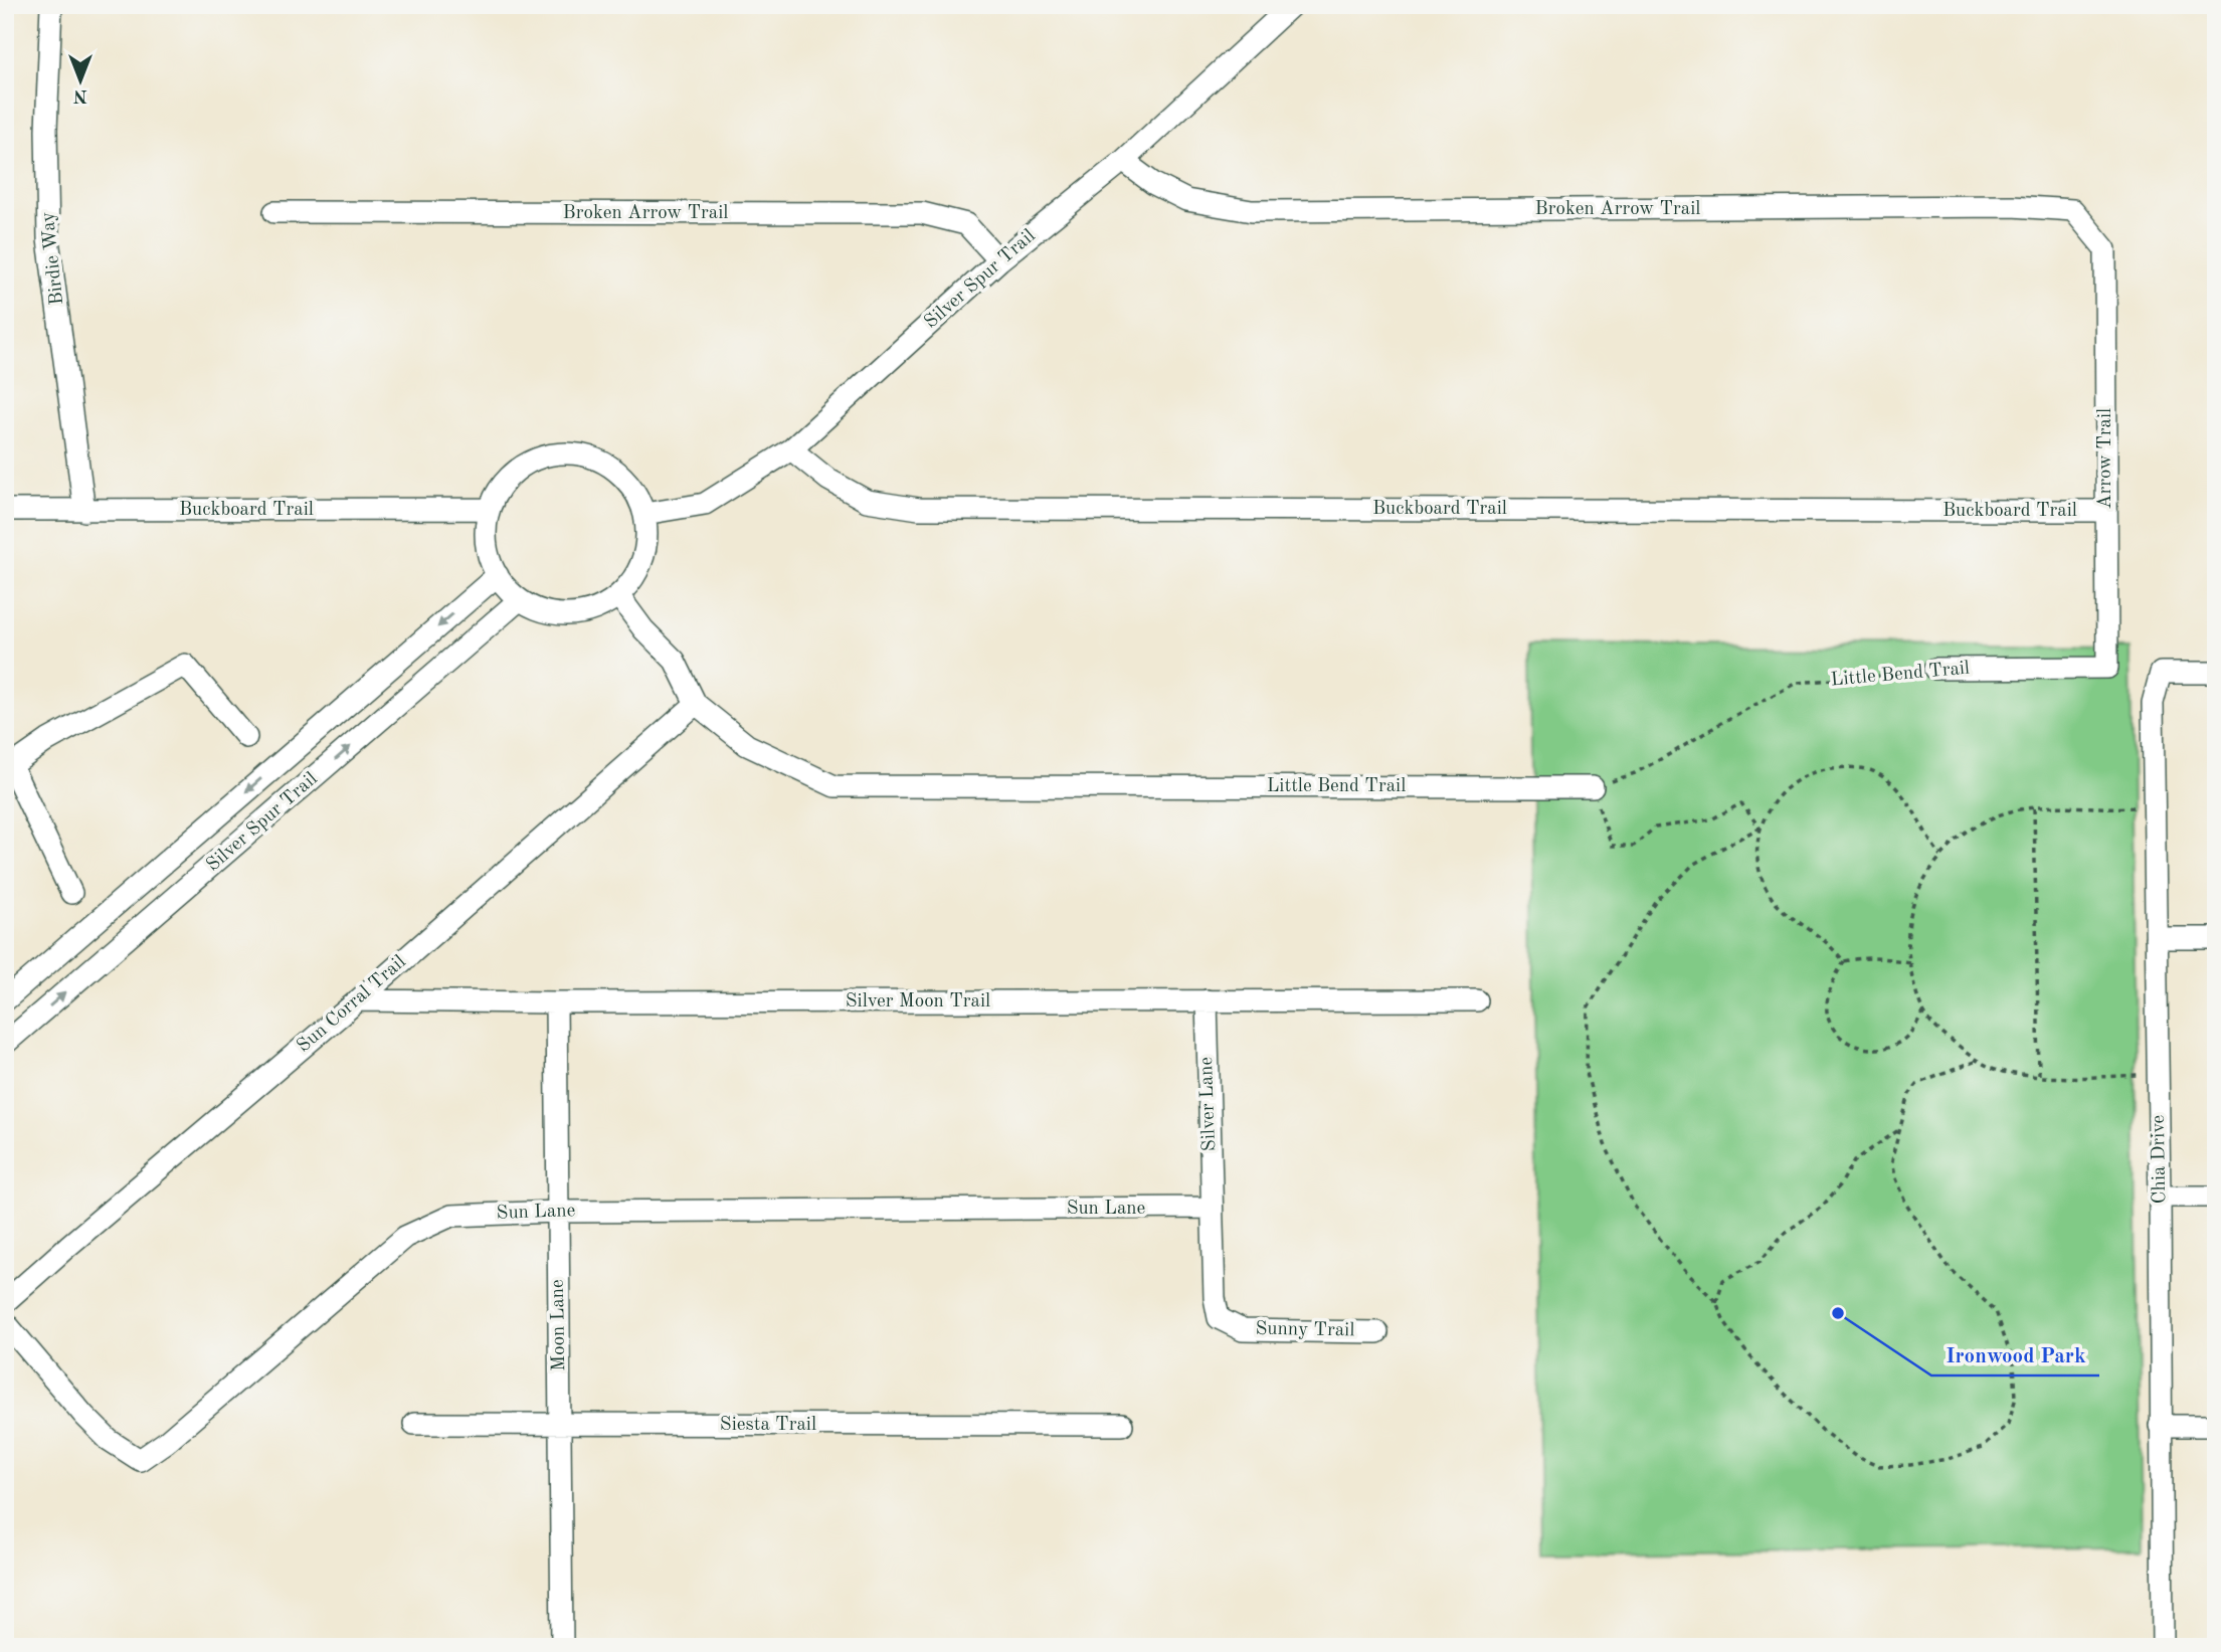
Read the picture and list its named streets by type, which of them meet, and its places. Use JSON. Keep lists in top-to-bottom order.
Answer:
{
  "streets": {
    "street": [
      "Broken Arrow Trail",
      "Birdie Way",
      "Silver Spur Trail",
      "Arrow Trail",
      "Buckboard Trail",
      "Little Bend Trail",
      "Silver Moon Trail",
      "Sun Corral Trail",
      "Silver Lane",
      "Chia Drive",
      "Sun Lane",
      "Moon Lane",
      "Sunny Trail",
      "Siesta Trail"
    ]
  },
  "crossings": [
    ["Broken Arrow Trail", "Silver Spur Trail"],
    ["Broken Arrow Trail", "Arrow Trail"],
    ["Birdie Way", "Buckboard Trail"],
    ["Silver Spur Trail", "Buckboard Trail"],
    ["Silver Spur Trail", "Little Bend Trail"],
    ["Arrow Trail", "Buckboard Trail"],
    ["Arrow Trail", "Little Bend Trail"],
    ["Buckboard Trail", "Little Bend Trail"],
    ["Little Bend Trail", "Sun Corral Trail"],
    ["Silver Moon Trail", "Sun Corral Trail"],
    ["Silver Moon Trail", "Silver Lane"],
    ["Silver Moon Trail", "Moon Lane"],
    ["Silver Lane", "Sun Lane"],
    ["Silver Lane", "Sunny Trail"],
    ["Sun Lane", "Moon Lane"],
    ["Sun Lane", "Sunny Trail"],
    ["Moon Lane", "Siesta Trail"]
  ],
  "places": ["Ironwood Park"],
  "north": "bottom"
}
